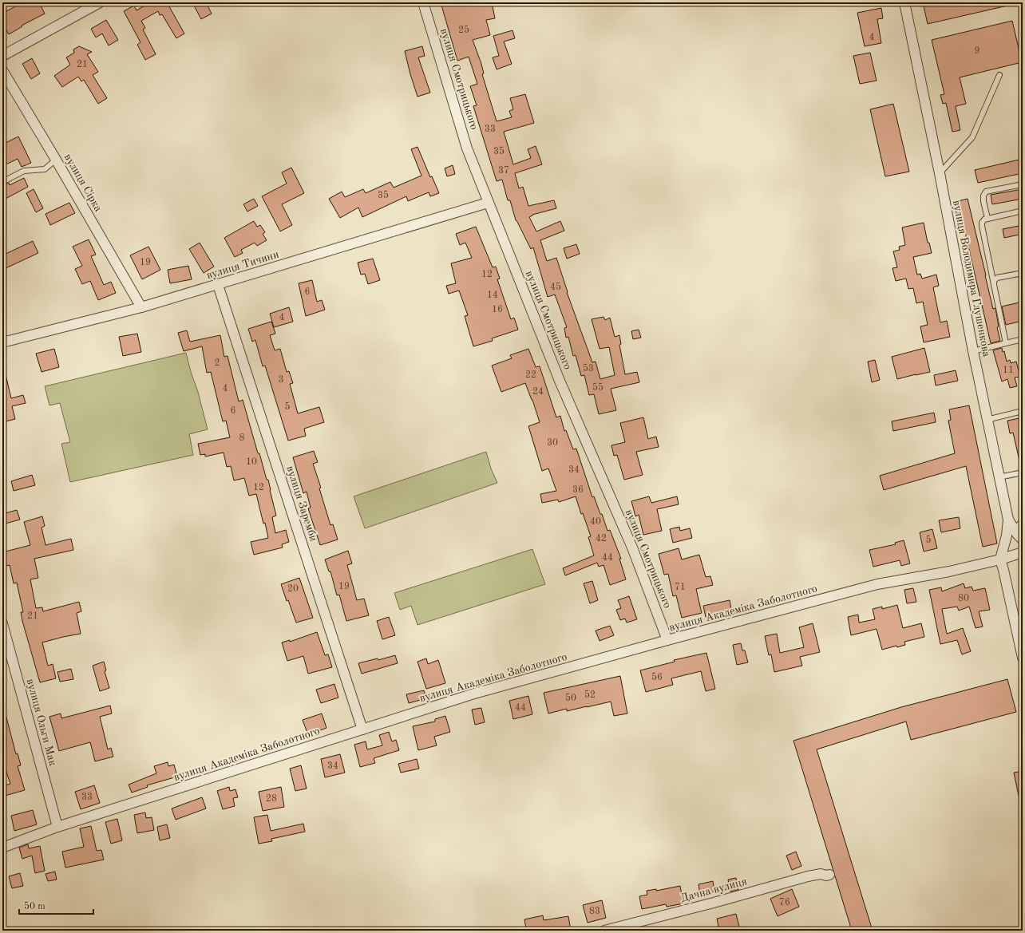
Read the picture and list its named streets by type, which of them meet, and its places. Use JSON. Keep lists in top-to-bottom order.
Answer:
{
  "streets": {
    "street": [
      "вулиця Смотрицького",
      "вулиця Сірка",
      "вулиця Тичини",
      "вулиця Володимира Глушенкова",
      "вулиця Заремби",
      "вулиця Академіка Заболотного",
      "вулиця Ольги Мак",
      "Дачна вулиця"
    ]
  },
  "crossings": [
    ["вулиця Смотрицького", "вулиця Тичини"],
    ["вулиця Смотрицького", "вулиця Академіка Заболотного"],
    ["вулиця Сірка", "вулиця Тичини"],
    ["вулиця Тичини", "вулиця Заремби"],
    ["вулиця Володимира Глушенкова", "вулиця Академіка Заболотного"],
    ["вулиця Заремби", "вулиця Академіка Заболотного"],
    ["вулиця Академіка Заболотного", "вулиця Ольги Мак"]
  ],
  "house_numbers": [
    "25",
    "4",
    "9",
    "21",
    "33",
    "35",
    "37",
    "35",
    "19",
    "12",
    "45",
    "6",
    "14",
    "16",
    "4",
    "2",
    "53",
    "11",
    "22",
    "3",
    "55",
    "4",
    "24",
    "5",
    "6",
    "8",
    "30",
    "10",
    "34",
    "12",
    "36",
    "40",
    "42",
    "5",
    "44",
    "19",
    "71",
    "20",
    "80",
    "21",
    "56",
    "52",
    "50",
    "44",
    "34",
    "33",
    "28",
    "76",
    "83"
  ],
  "scale_bar": "50 m"
}
